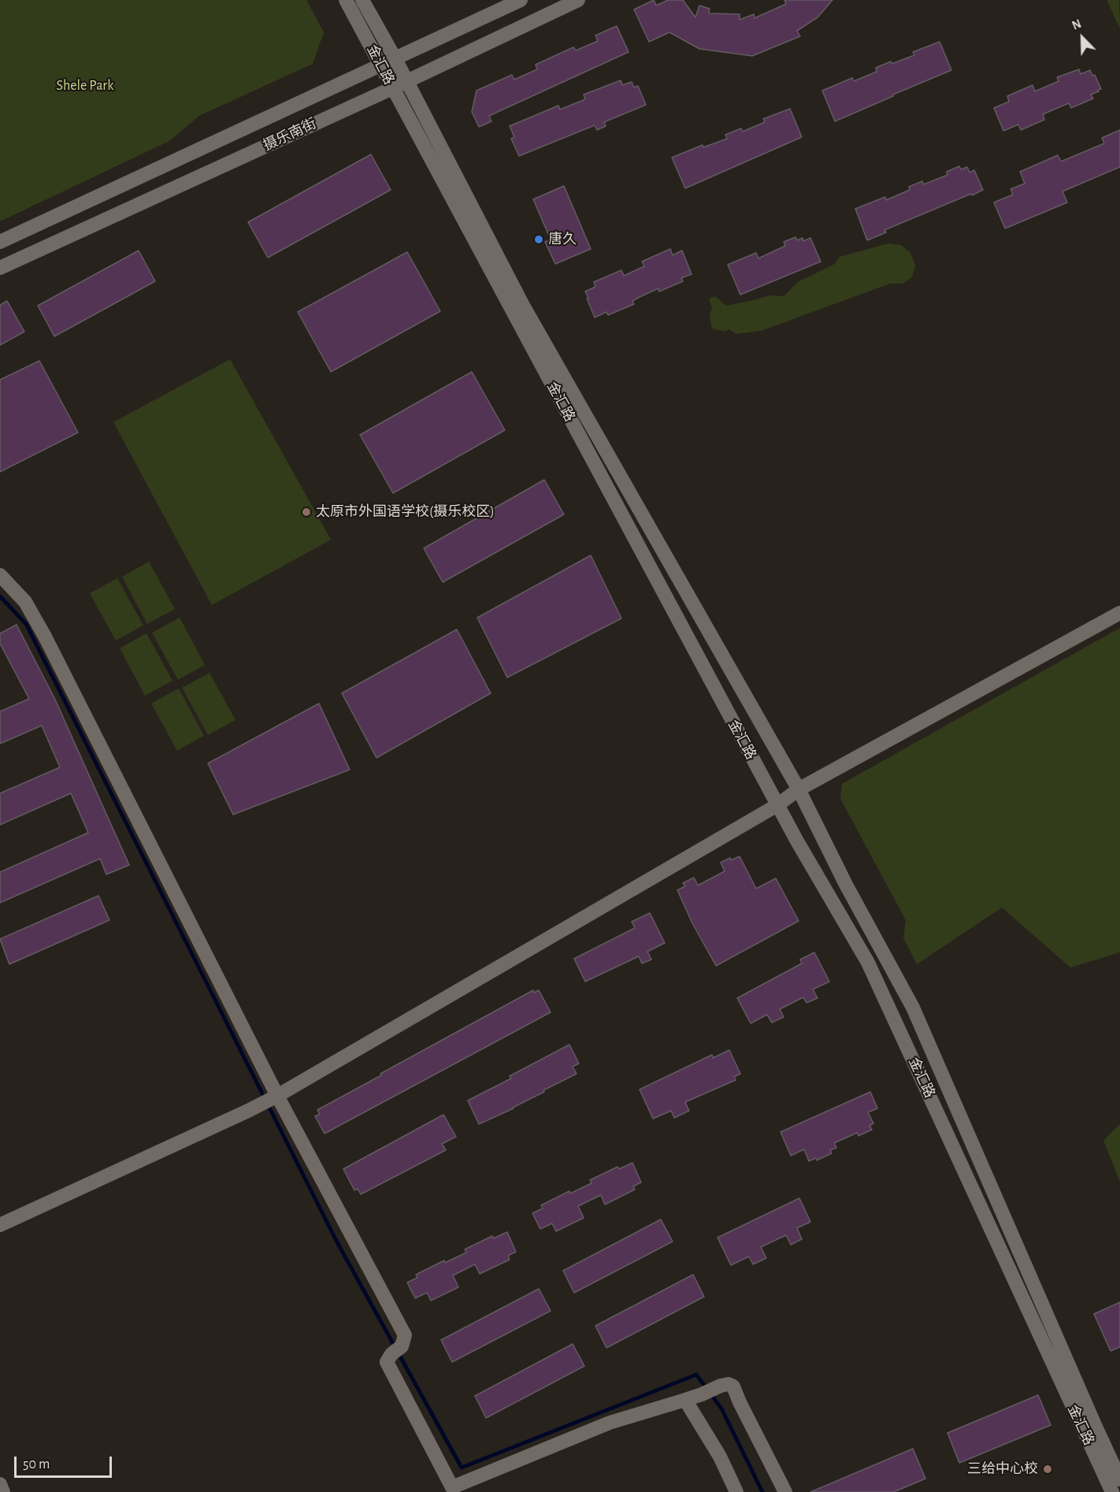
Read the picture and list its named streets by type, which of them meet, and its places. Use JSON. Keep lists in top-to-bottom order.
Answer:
{
  "streets": {
    "street": ["金汇路", "摄乐南街"]
  },
  "crossings": [
    ["金汇路", "摄乐南街"]
  ],
  "parks": ["Shele Park"],
  "places": ["唐久", "太原市外国语学校(摄乐校区)", "三给中心校"],
  "scale_bar": "50 m",
  "north": "top left"
}
